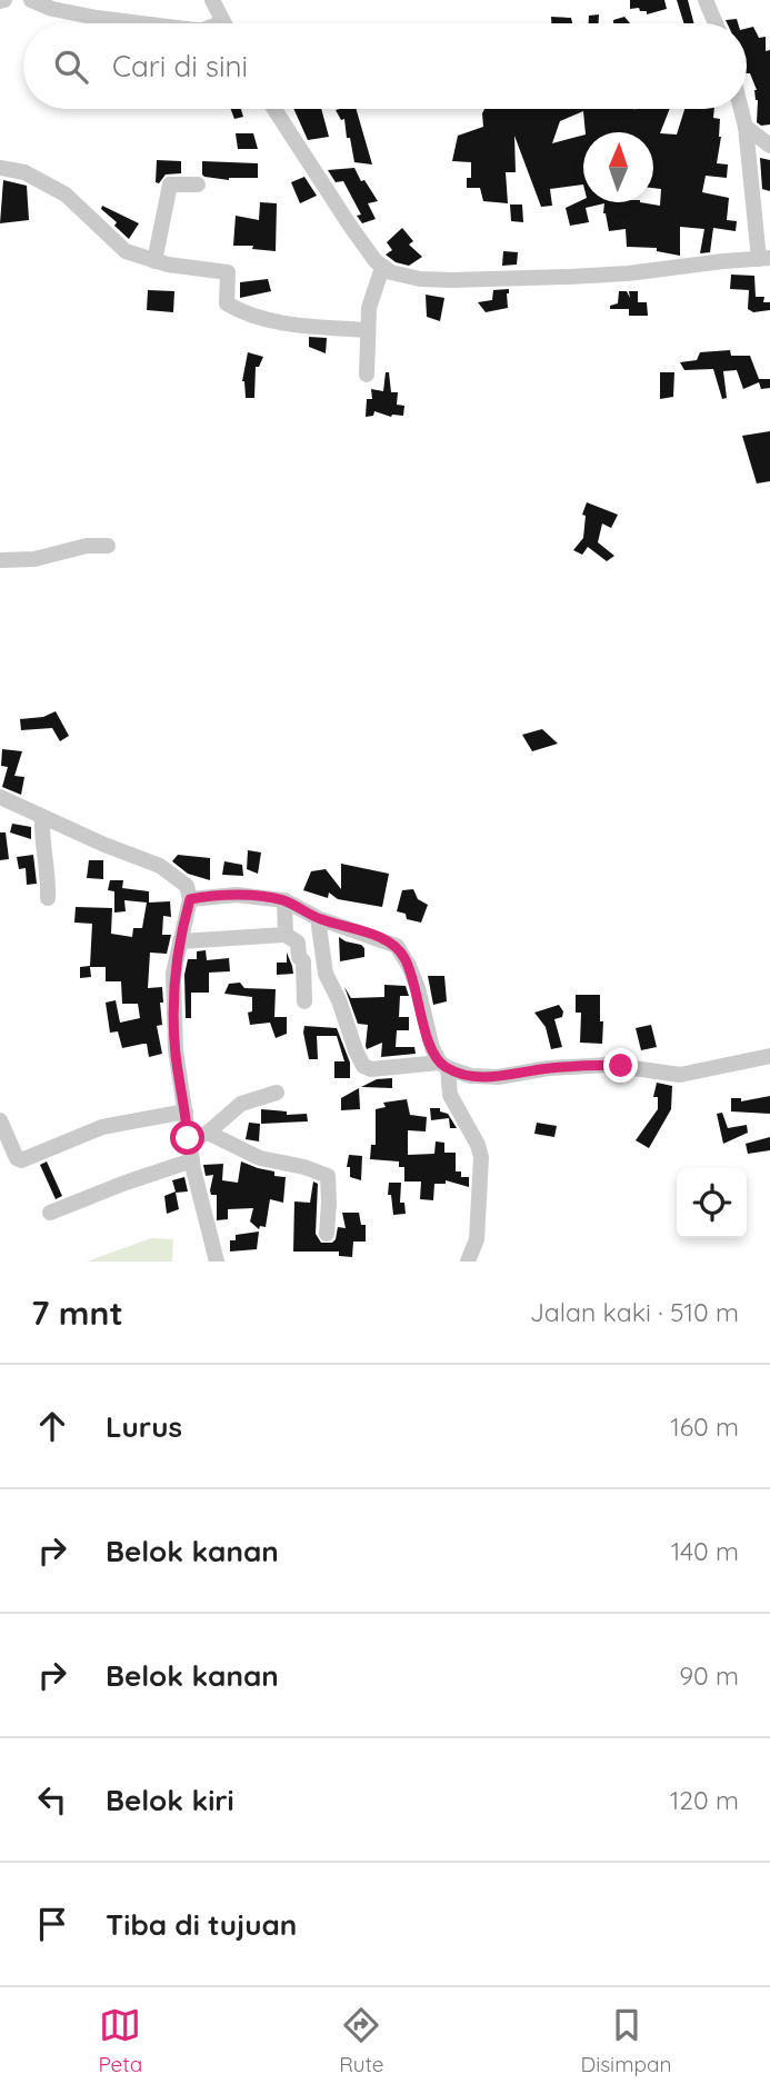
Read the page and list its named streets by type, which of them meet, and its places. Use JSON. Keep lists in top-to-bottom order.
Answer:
{
  "north": "top",
  "page": {
    "search": "Cari di sini",
    "heading": ["7 mnt", "Jalan kaki · 510 m"],
    "list": [
      ["Lurus", "160 m"],
      ["Belok kanan", "140 m"],
      ["Belok kanan", "90 m"],
      ["Belok kiri", "120 m"],
      "Tiba di tujuan"
    ],
    "nav": ["Peta", "Rute", "Disimpan"]
  }
}
